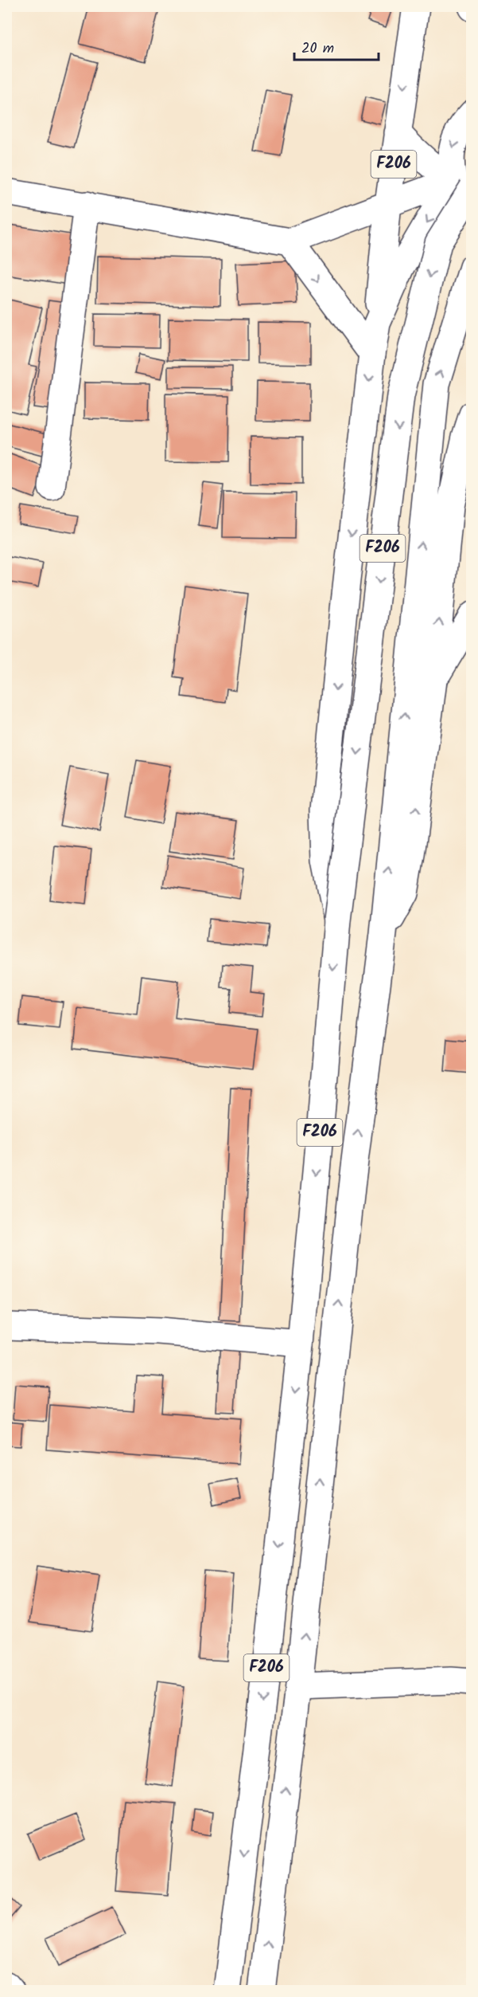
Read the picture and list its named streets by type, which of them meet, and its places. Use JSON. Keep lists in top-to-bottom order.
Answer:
{
  "streets": {
    "main road": ["F206"]
  },
  "scale_bar": "20 m"
}
